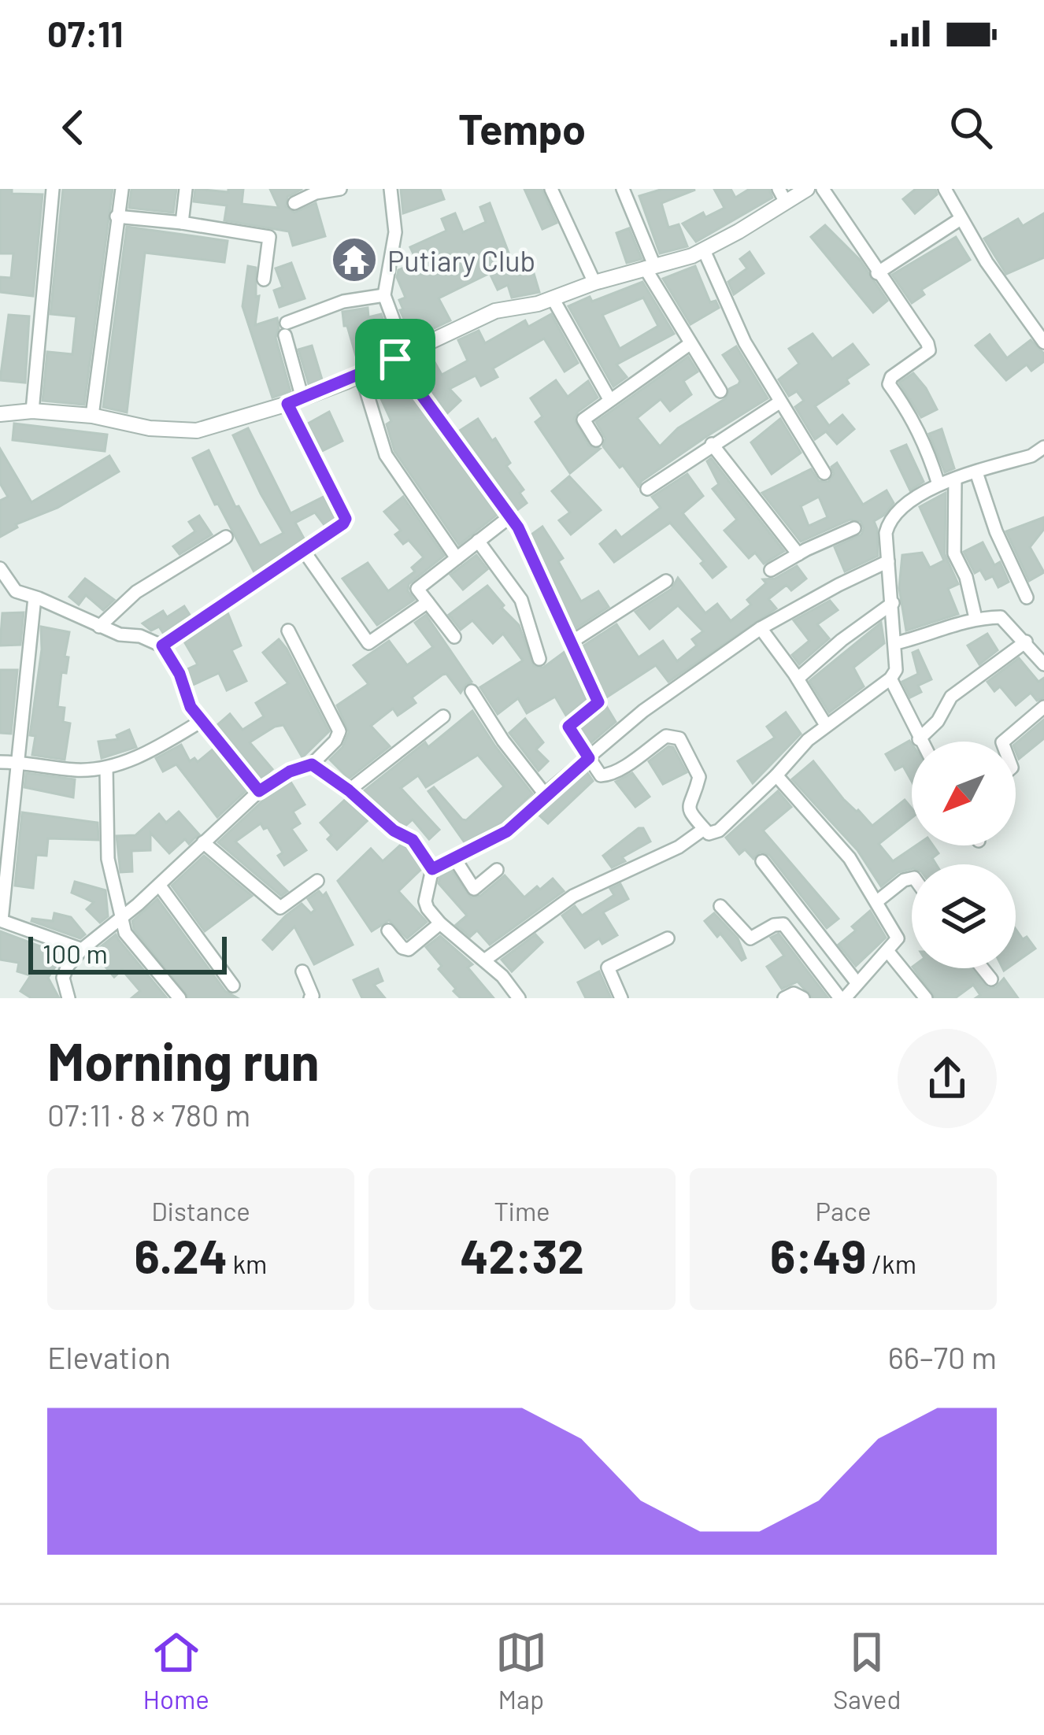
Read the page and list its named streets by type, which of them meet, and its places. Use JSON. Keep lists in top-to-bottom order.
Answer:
{
  "places": {
    "temple": ["Putiary Club"]
  },
  "scale_bar": "100 m",
  "north": "bottom left",
  "page": {
    "status": "07:11",
    "header": "Tempo",
    "scale": "100 m",
    "heading": ["Morning run", "07:11 · 8 × 780 m"],
    "stats": [
      ["Distance", "6.24 km"],
      ["Time", "42:32"],
      ["Pace", "6:49 /km"]
    ],
    "chart": ["Elevation", "66–70 m"],
    "tabs": ["Home", "Map", "Saved"]
  }
}
